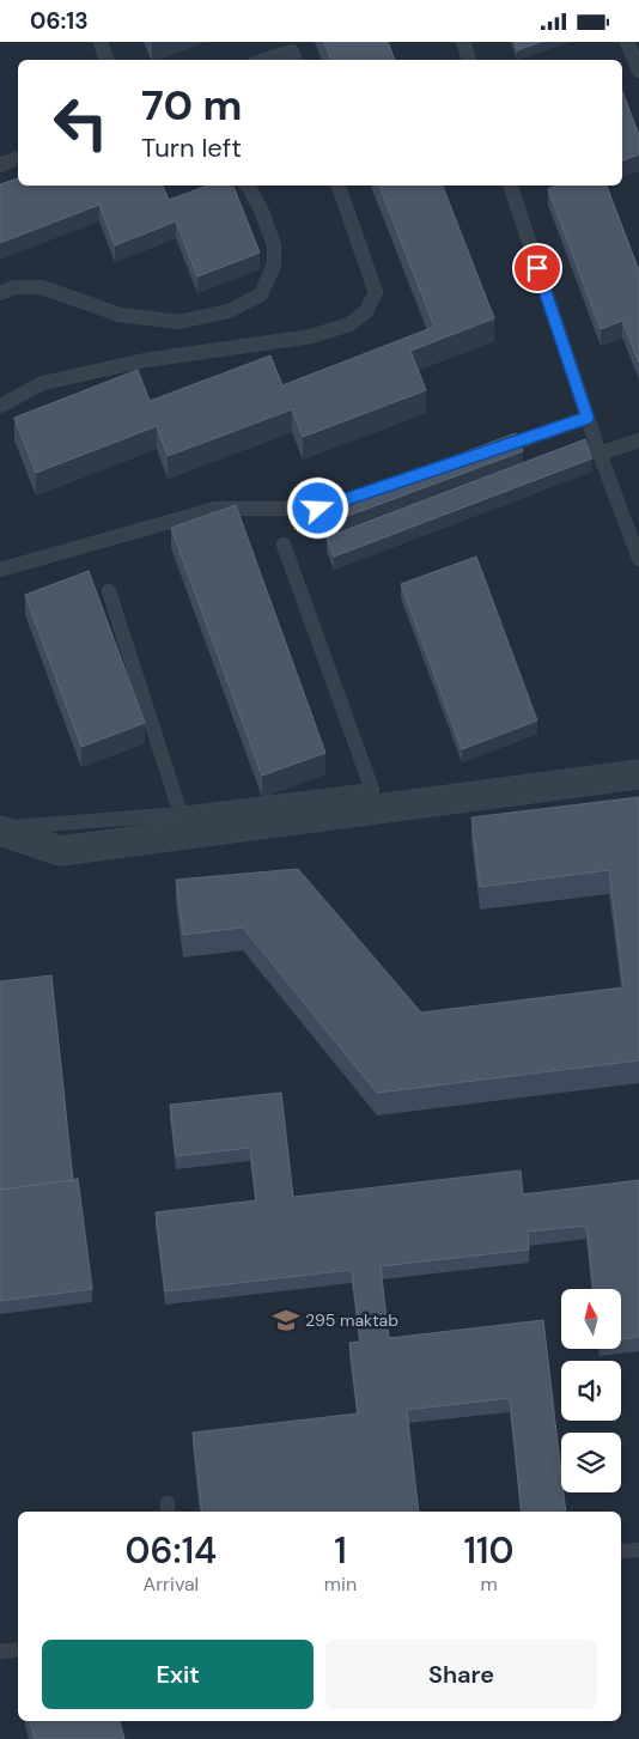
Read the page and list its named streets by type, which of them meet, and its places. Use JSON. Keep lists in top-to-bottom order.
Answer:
{
  "places": {
    "school or university": ["295 maktab"]
  },
  "north": "top",
  "page": {
    "status": "06:13",
    "turn": ["70 m", "Turn left"],
    "eta": [
      "06:14",
      "Arrival",
      "1",
      "min",
      "110",
      "m"
    ],
    "buttons": ["Exit", "Share"]
  }
}
